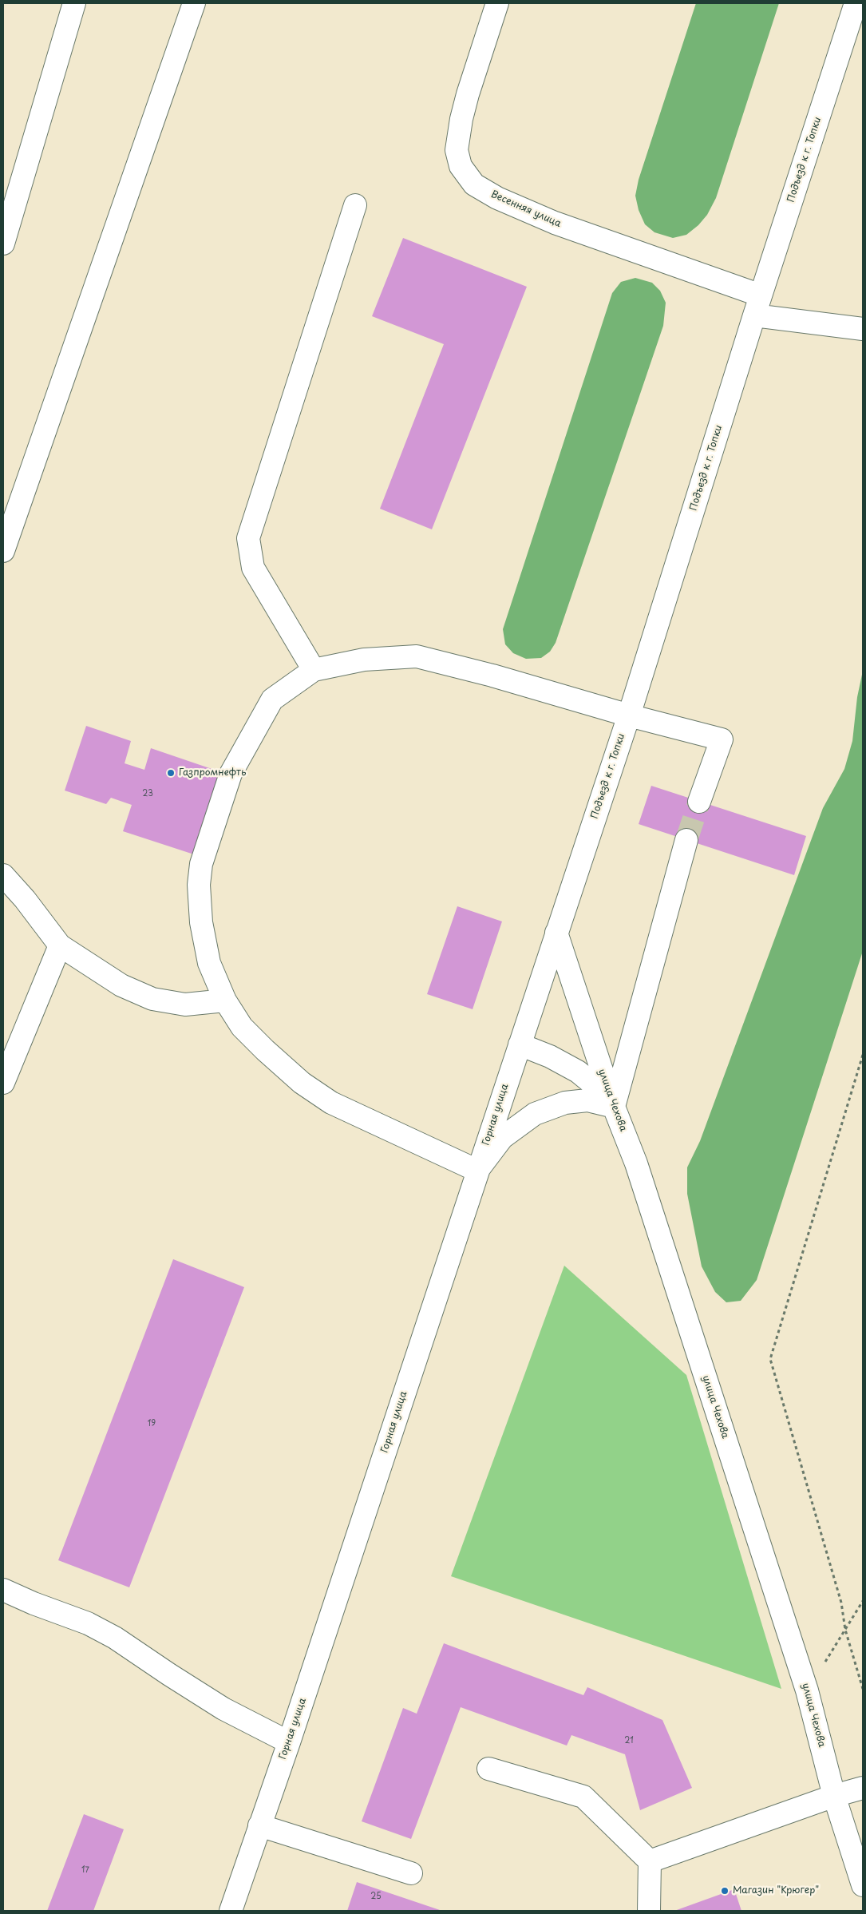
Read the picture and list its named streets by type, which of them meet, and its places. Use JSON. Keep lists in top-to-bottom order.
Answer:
{
  "streets": {
    "street": [
      "Подъезд к г. Топки",
      "Весенняя улица",
      "улица Чехова",
      "Горная улица"
    ]
  },
  "crossings": [
    ["Подъезд к г. Топки", "Весенняя улица"],
    ["Подъезд к г. Топки", "улица Чехова"],
    ["Подъезд к г. Топки", "Горная улица"],
    ["улица Чехова", "Горная улица"]
  ],
  "places": ["Газпромнефть", "Магазин \"Крюгер\""],
  "house_numbers": [
    "23",
    "19",
    "21",
    "17",
    "25"
  ]
}
